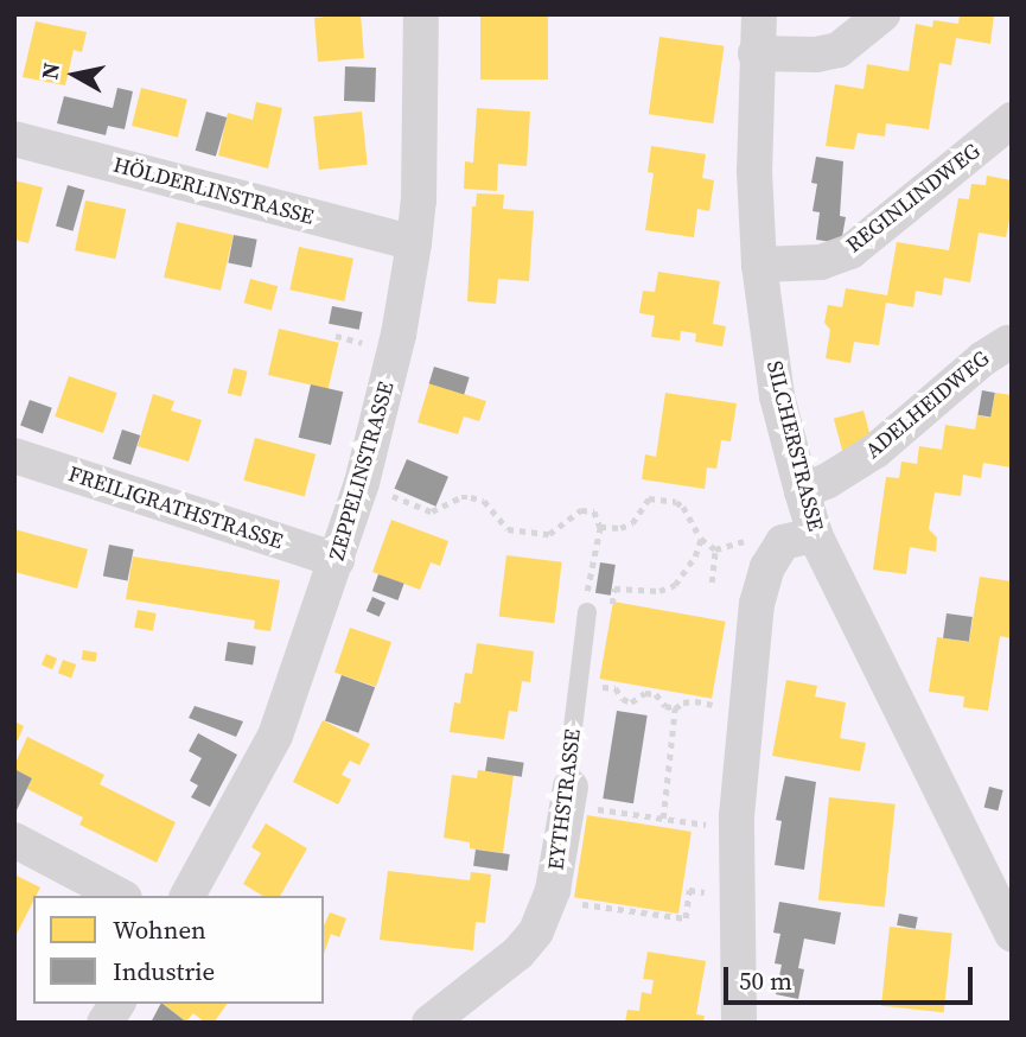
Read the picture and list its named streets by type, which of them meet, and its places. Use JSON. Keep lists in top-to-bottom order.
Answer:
{
  "streets": {
    "street": [
      "HÖLDERLINSTRASSE",
      "REGINLINDWEG",
      "ADELHEIDWEG",
      "SILCHERSTRASSE",
      "ZEPPELINSTRASSE",
      "FREILIGRATHSTRASSE",
      "EYTHSTRASSE"
    ]
  },
  "crossings": [
    ["HÖLDERLINSTRASSE", "ZEPPELINSTRASSE"],
    ["REGINLINDWEG", "SILCHERSTRASSE"],
    ["ADELHEIDWEG", "SILCHERSTRASSE"],
    ["ZEPPELINSTRASSE", "FREILIGRATHSTRASSE"]
  ],
  "legend": ["Wohnen", "Industrie"],
  "scale_bar": "50 m",
  "north": "left"
}
